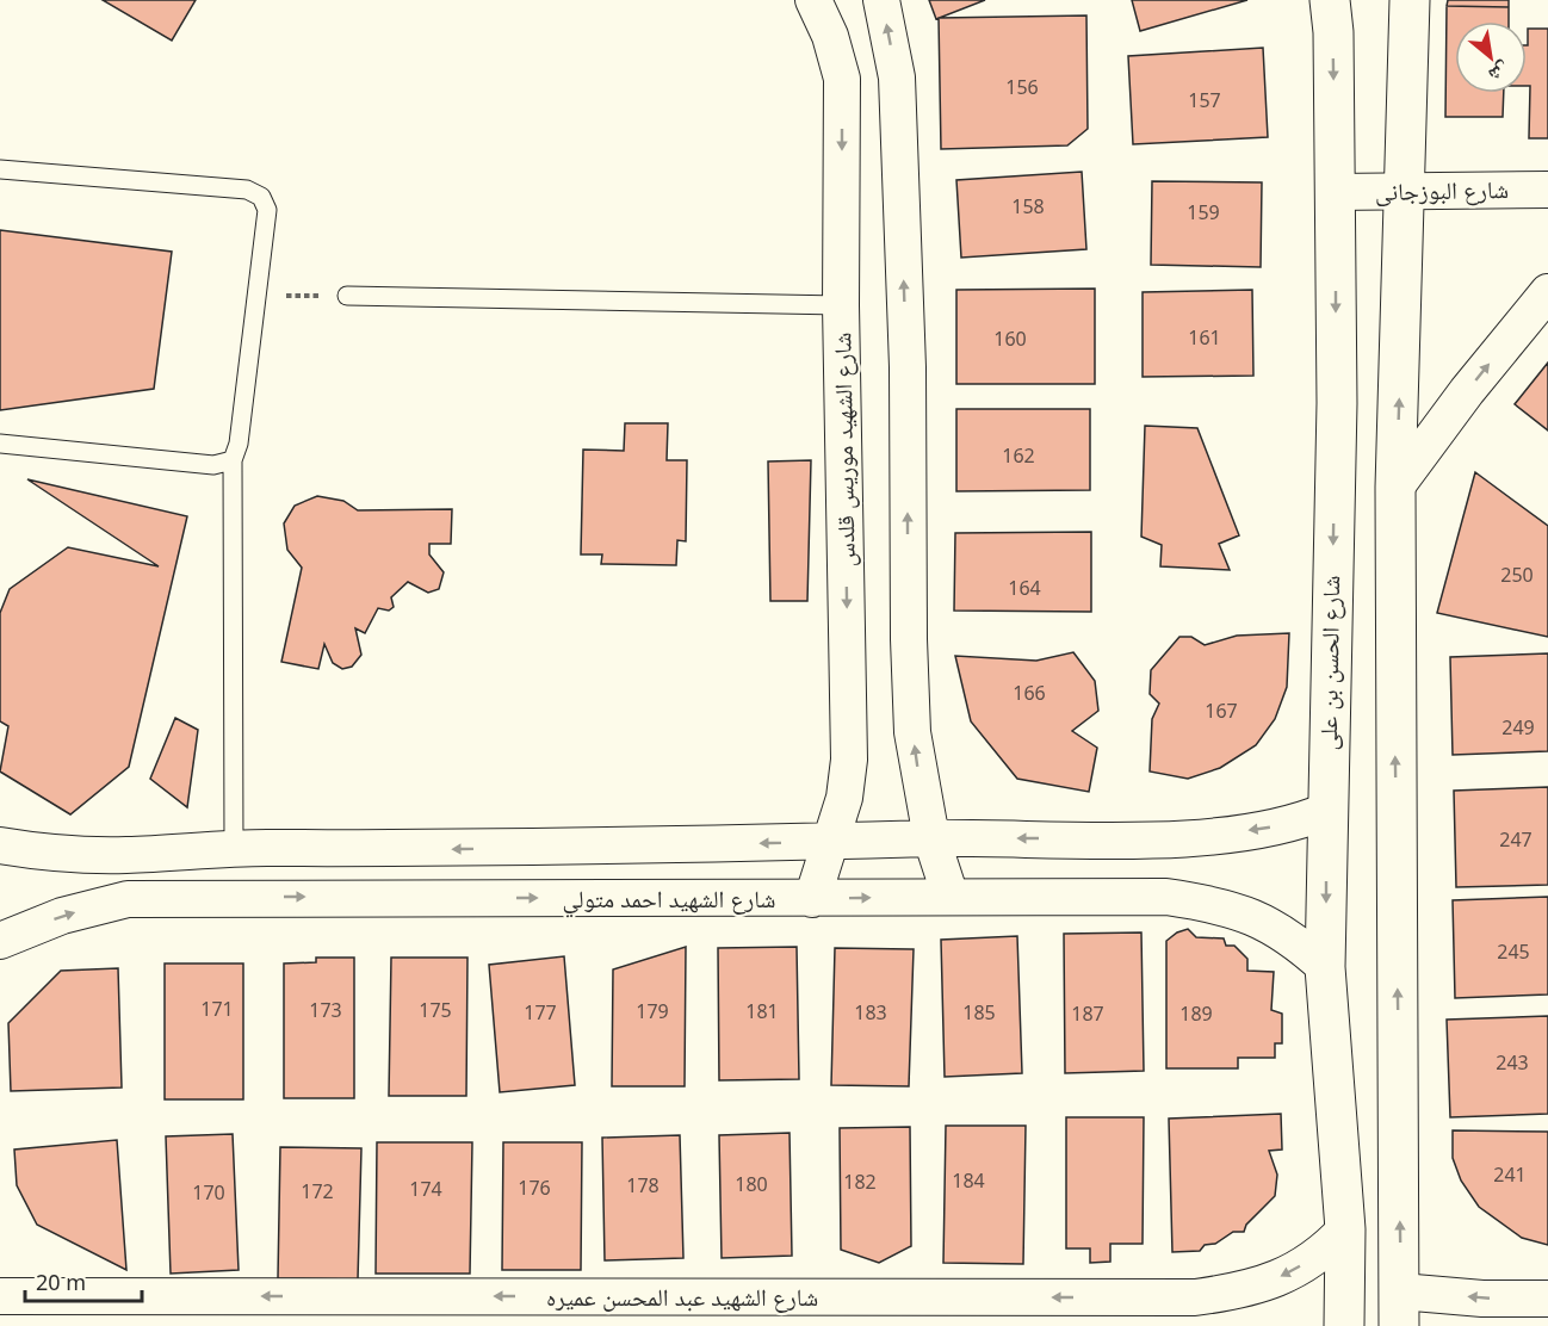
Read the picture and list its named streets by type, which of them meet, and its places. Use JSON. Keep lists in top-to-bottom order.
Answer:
{
  "streets": {
    "street": [
      "شارع البوزجانى",
      "شارع الشهيد موريس قلدس",
      "شارع الحسن بن على",
      "شارع الشهيد احمد متولي",
      "شارع الشهيد عبد المحسن عميره"
    ]
  },
  "crossings": [
    ["شارع البوزجانى", "شارع الحسن بن على"],
    ["شارع الشهيد موريس قلدس", "شارع الشهيد احمد متولي"],
    ["شارع الحسن بن على", "شارع الشهيد احمد متولي"],
    ["شارع الحسن بن على", "شارع الشهيد عبد المحسن عميره"]
  ],
  "one_way": ["شارع الشهيد عبد المحسن عميره"],
  "house_numbers": [
    "156",
    "157",
    "158",
    "159",
    "161",
    "160",
    "162",
    "250",
    "164",
    "166",
    "167",
    "249",
    "247",
    "245",
    "171",
    "173",
    "175",
    "179",
    "181",
    "177",
    "183",
    "185",
    "187",
    "189",
    "243",
    "241",
    "184",
    "182",
    "180",
    "178",
    "176",
    "174",
    "172",
    "170"
  ],
  "scale_bar": "20 m",
  "north": "bottom right"
}
